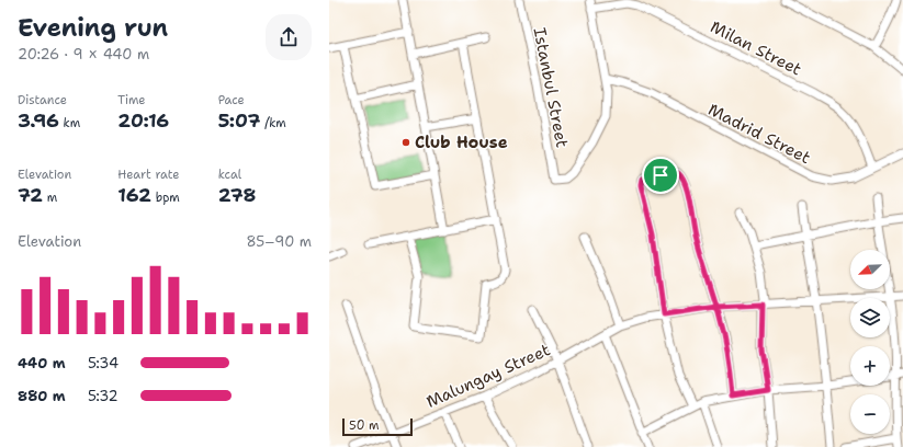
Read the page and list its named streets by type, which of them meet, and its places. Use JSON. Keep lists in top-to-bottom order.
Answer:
{
  "streets": {
    "street": [
      "Milan Street",
      "Istanbul Street",
      "Madrid Street",
      "Malungay Street"
    ]
  },
  "crossings": [
    ["Milan Street", "Madrid Street"],
    ["Istanbul Street", "Madrid Street"]
  ],
  "places": ["Club House"],
  "scale_bar": "50 m",
  "north": "bottom left",
  "page": {
    "heading": ["Evening run", "20:26 · 9 × 440 m"],
    "stats": [
      ["Distance", "3.96 km"],
      ["Time", "20:16"],
      ["Pace", "5:07 /km"],
      ["Elevation", "72 m"],
      ["Heart rate", "162 bpm"],
      ["kcal", "278"]
    ],
    "chart": ["Elevation", "85–90 m"],
    "map_buttons": ["+", "−"],
    "list": [
      {
        "name": "440 m",
        "note": "5:34"
      },
      {
        "name": "880 m",
        "note": "5:32"
      }
    ],
    "scale": "50 m"
  }
}
